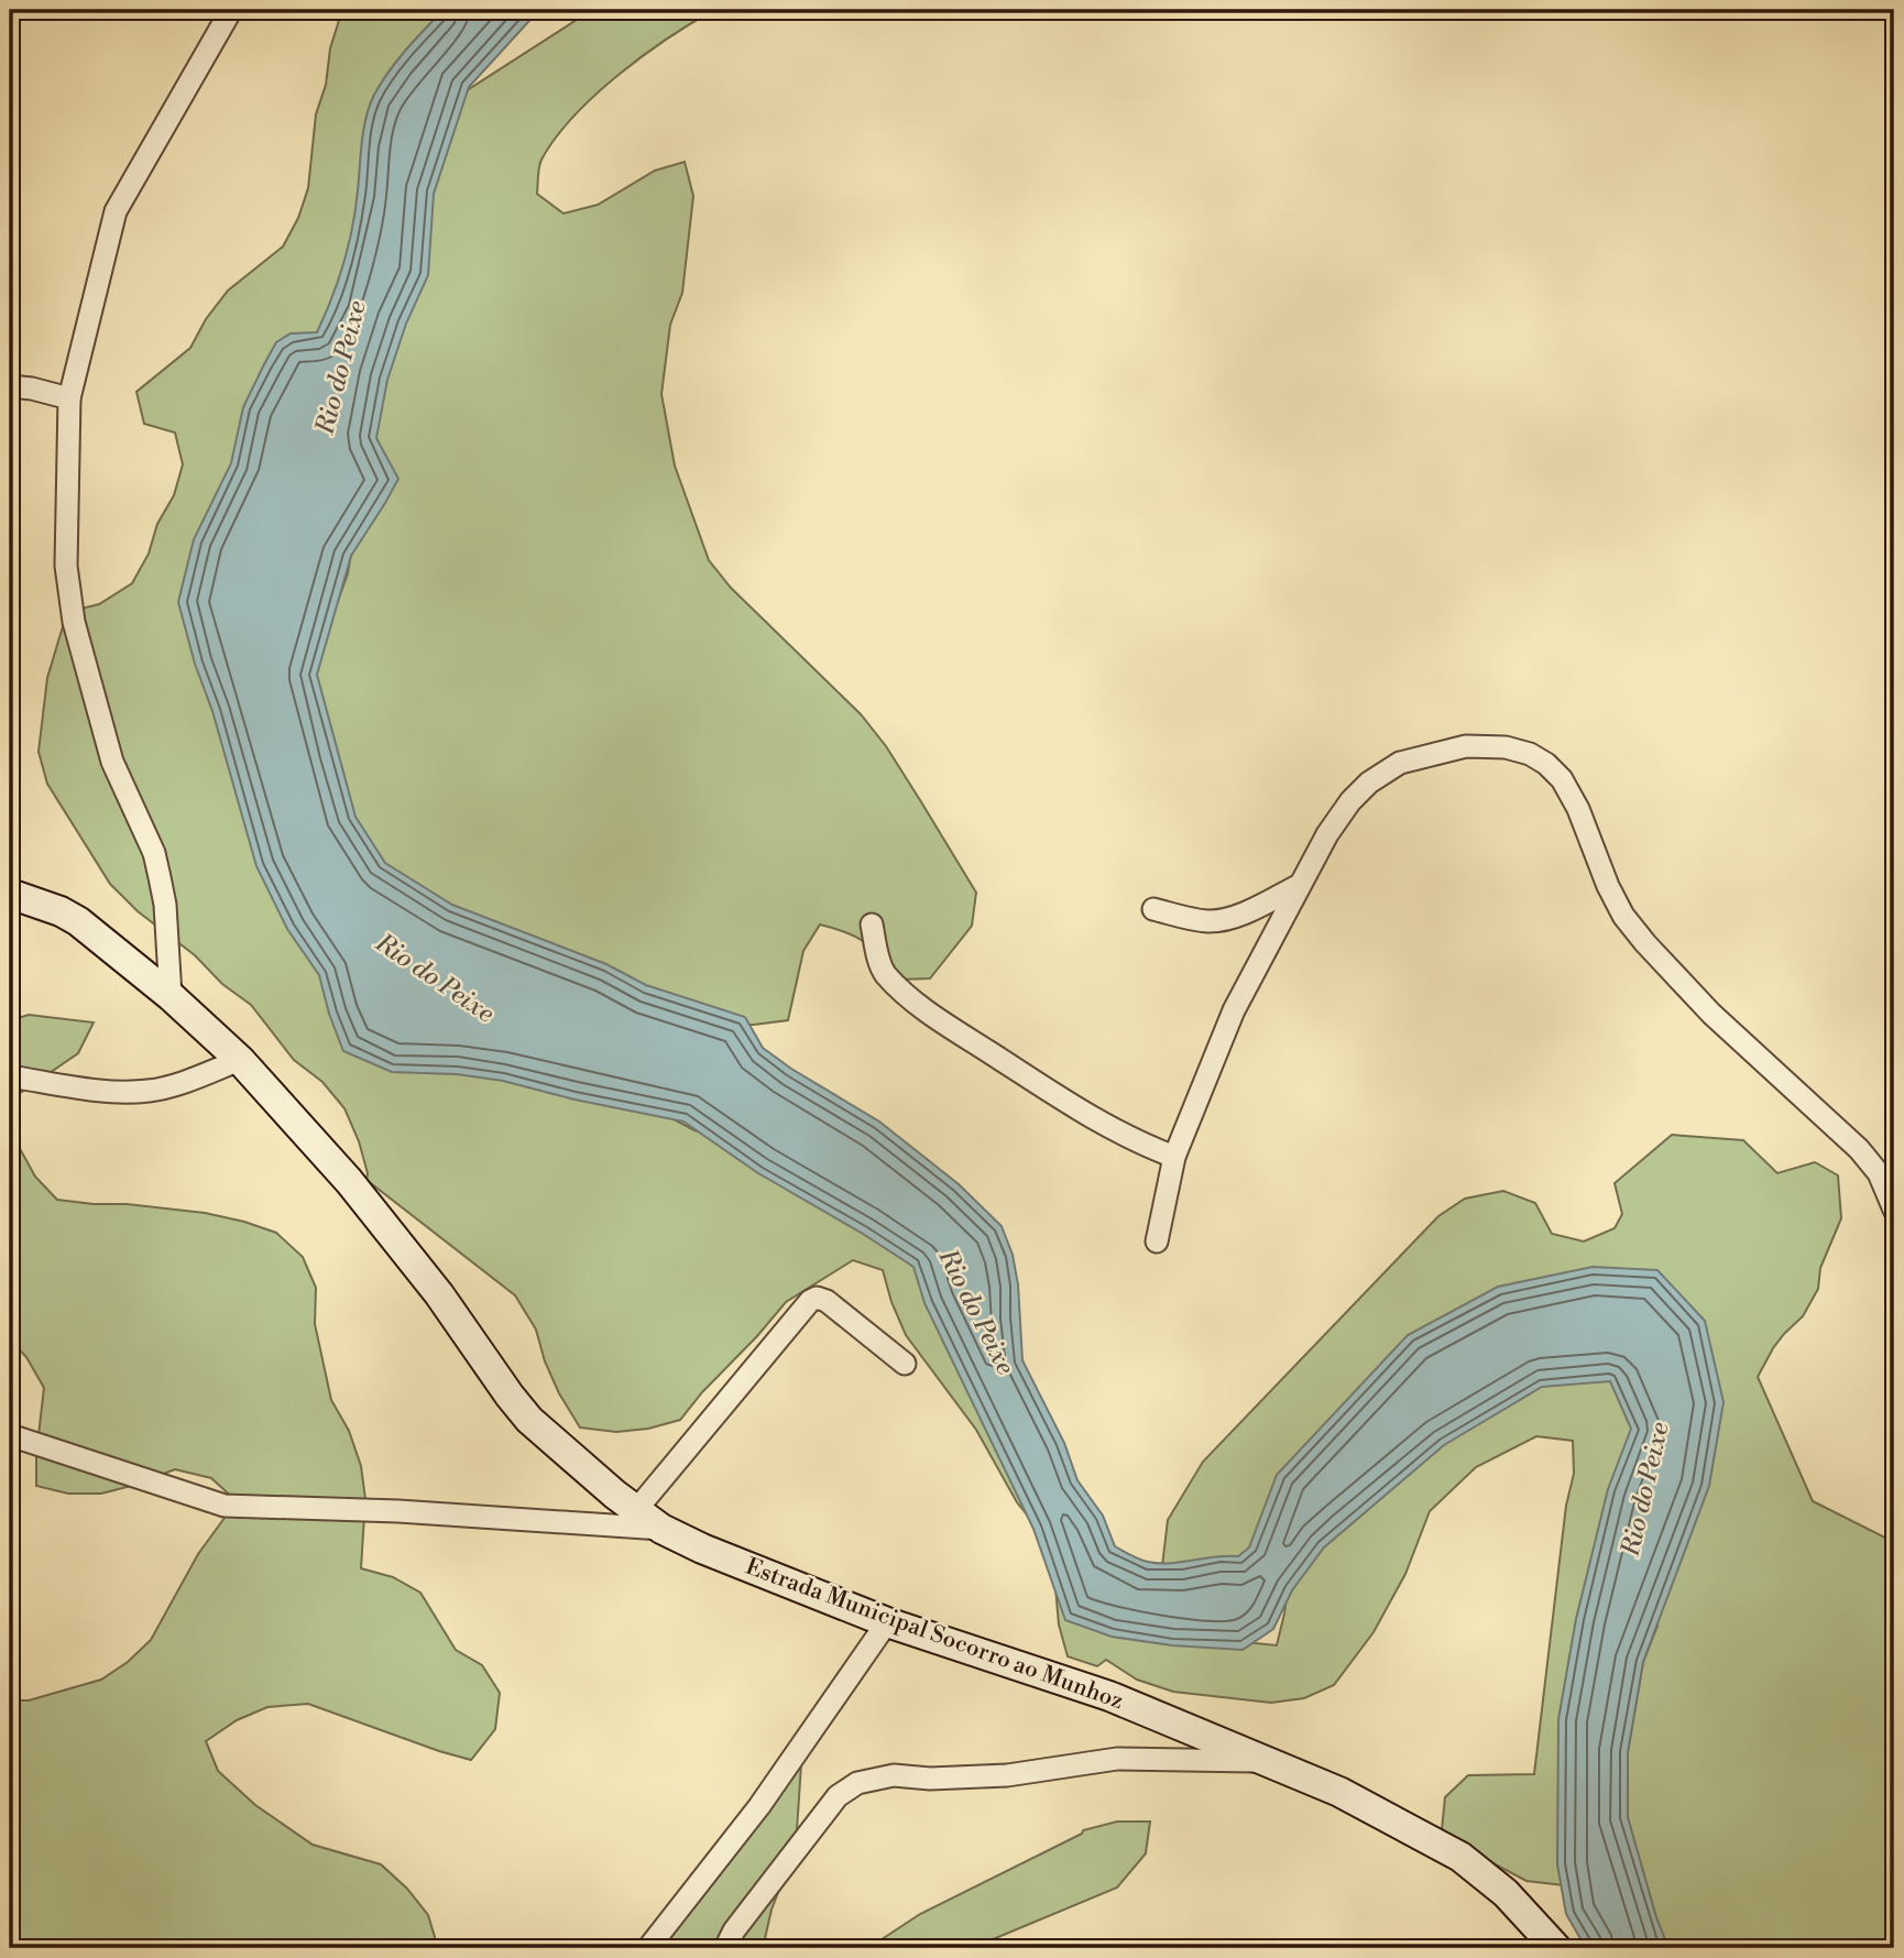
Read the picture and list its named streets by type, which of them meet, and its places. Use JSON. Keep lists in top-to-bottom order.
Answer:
{
  "streets": {
    "street": ["Estrada Municipal Socorro ao Munhoz"]
  },
  "water": ["Rio do Peixe"]
}
